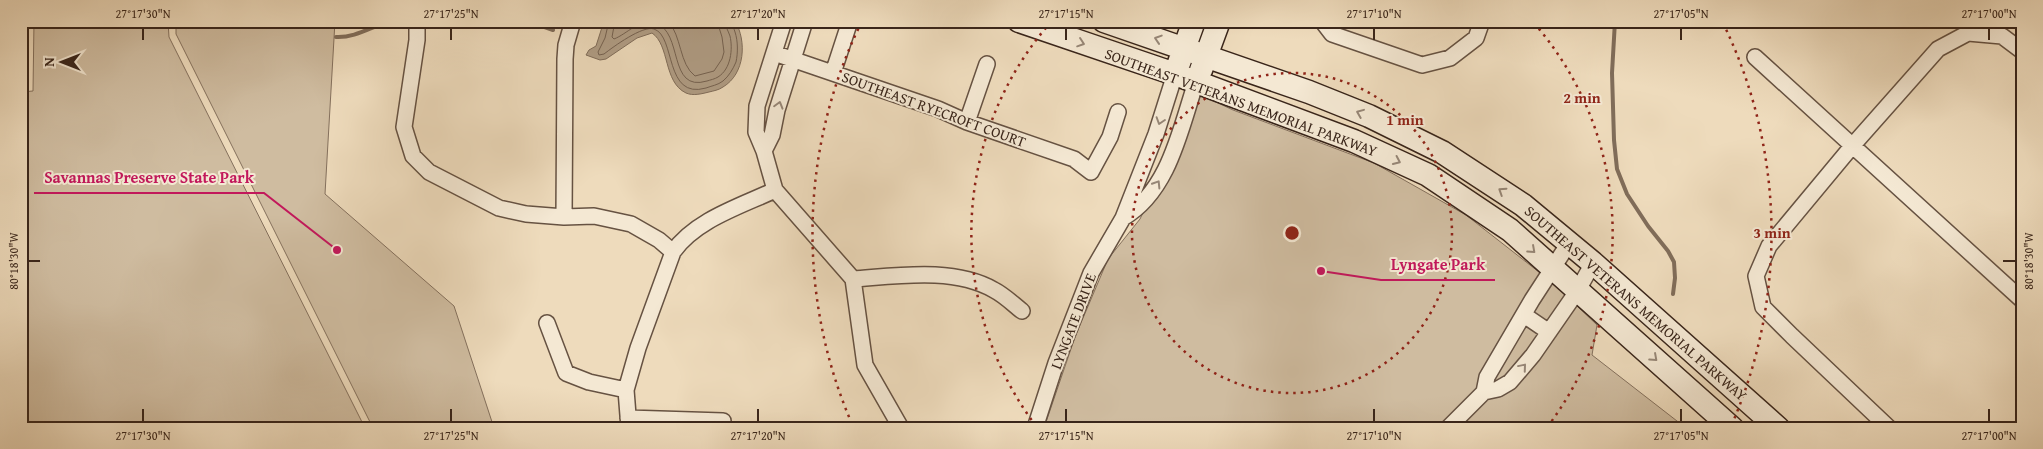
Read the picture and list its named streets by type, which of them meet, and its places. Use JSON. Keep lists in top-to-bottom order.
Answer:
{
  "streets": {
    "main road": ["SOUTHEAST VETERANS MEMORIAL PARKWAY"],
    "street": ["SOUTHEAST RYECROFT COURT", "LYNGATE DRIVE"]
  },
  "crossings": [
    ["SOUTHEAST VETERANS MEMORIAL PARKWAY", "LYNGATE DRIVE"]
  ],
  "places": ["Savannas Preserve State Park", "Lyngate Park"],
  "north": "left",
  "coordinates": [
    "27°17'30\"N",
    "27°17'25\"N",
    "27°17'20\"N",
    "27°17'15\"N",
    "27°17'10\"N",
    "27°17'05\"N",
    "27°17'00\"N",
    "80°18'30\"W"
  ],
  "rings": ["2 min", "1 min", "3 min"]
}
